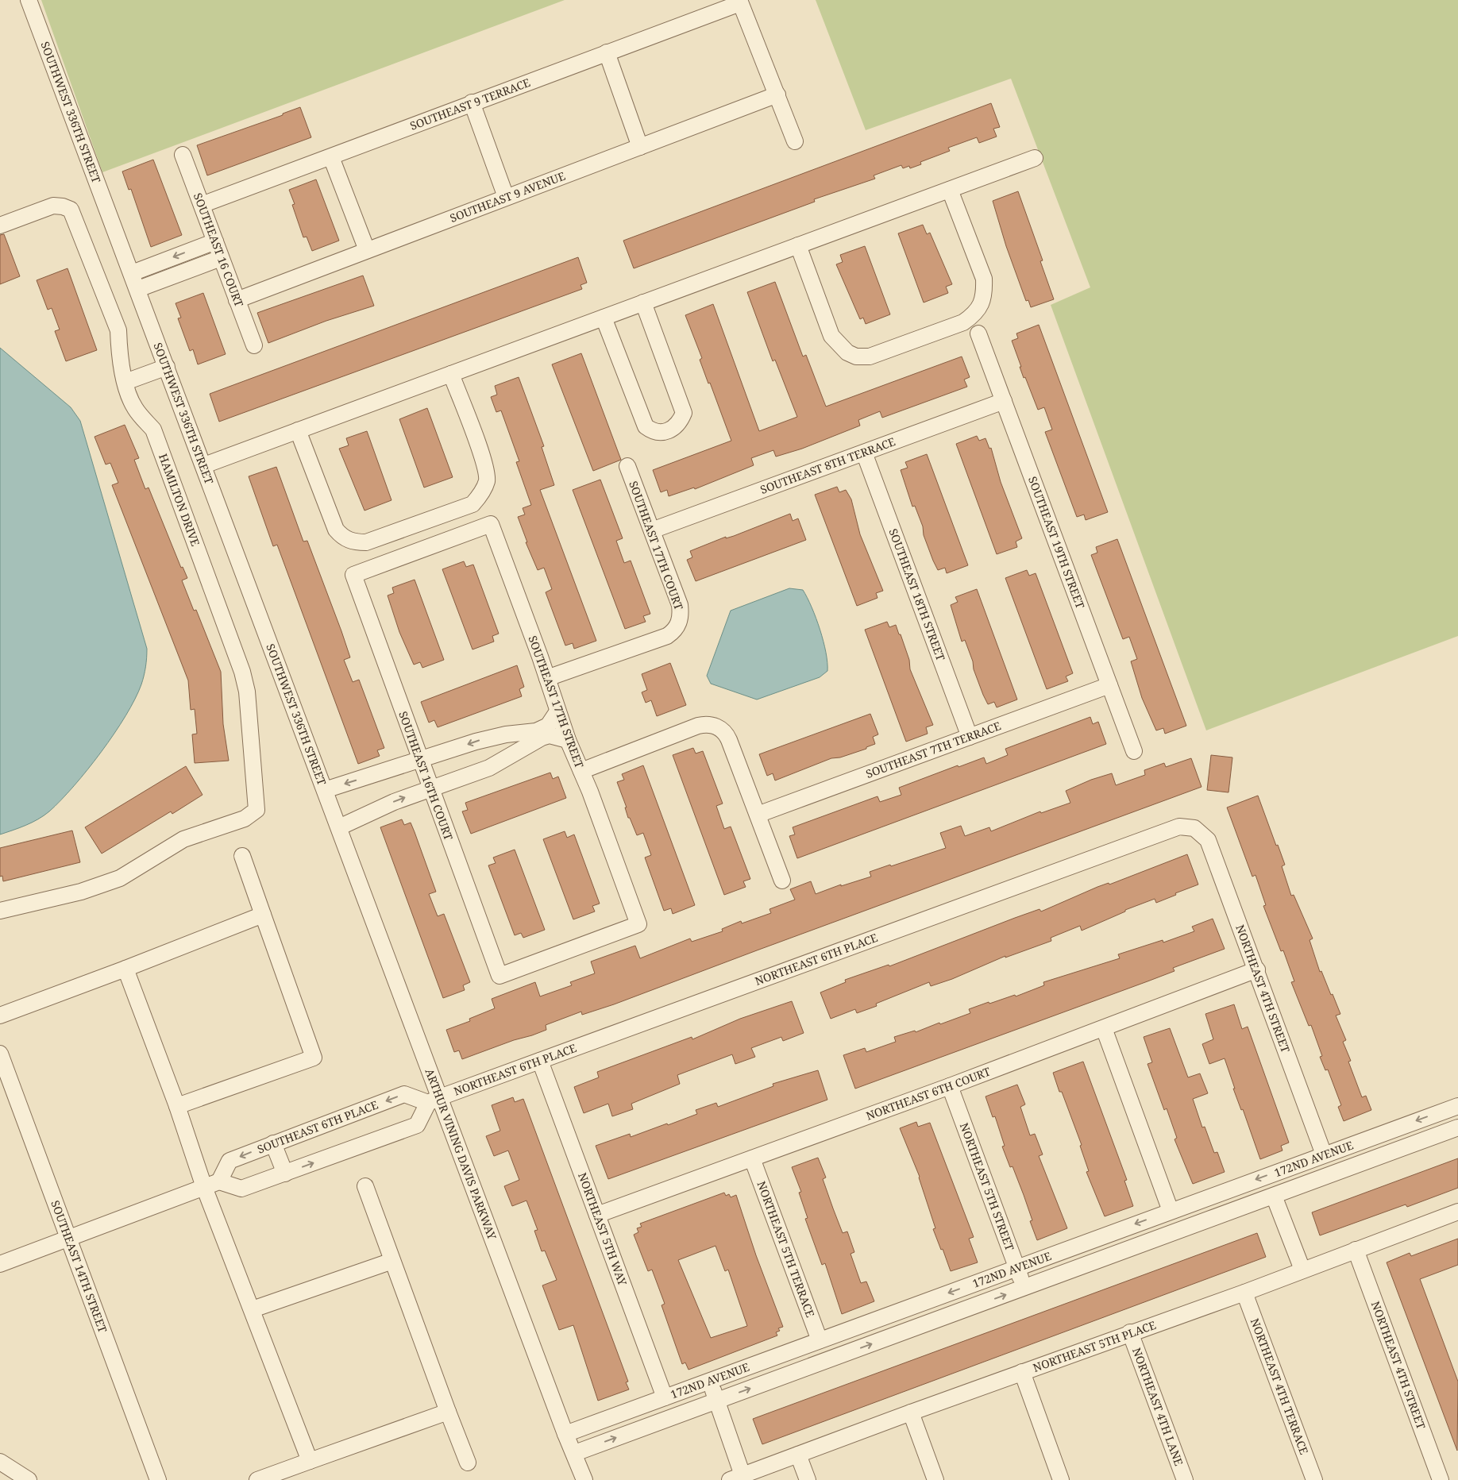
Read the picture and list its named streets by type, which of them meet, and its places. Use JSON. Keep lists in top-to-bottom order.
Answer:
{
  "streets": {
    "street": [
      "SOUTHEAST 9 TERRACE",
      "SOUTHWEST 336TH STREET",
      "SOUTHEAST 9 AVENUE",
      "SOUTHEAST 16 COURT",
      "SOUTHEAST 8TH TERRACE",
      "HAMILTON DRIVE",
      "SOUTHEAST 19TH STREET",
      "SOUTHEAST 17TH COURT",
      "SOUTHEAST 18TH STREET",
      "SOUTHEAST 17TH STREET",
      "SOUTHEAST 7TH TERRACE",
      "SOUTHEAST 16TH COURT",
      "NORTHEAST 6TH PLACE",
      "NORTHEAST 4TH STREET",
      "NORTHEAST 6TH COURT",
      "SOUTHEAST 6TH PLACE",
      "ARTHUR VINING DAVIS PARKWAY",
      "172ND AVENUE",
      "NORTHEAST 5TH STREET",
      "NORTHEAST 5TH WAY",
      "NORTHEAST 5TH TERRACE",
      "SOUTHEAST 14TH STREET",
      "NORTHEAST 5TH PLACE",
      "NORTHEAST 4TH TERRACE",
      "NORTHEAST 4TH LANE"
    ]
  },
  "crossings": [
    ["SOUTHEAST 9 TERRACE", "SOUTHEAST 16 COURT"],
    ["SOUTHWEST 336TH STREET", "ARTHUR VINING DAVIS PARKWAY"],
    ["SOUTHEAST 9 AVENUE", "SOUTHEAST 16 COURT"],
    ["SOUTHEAST 8TH TERRACE", "SOUTHEAST 19TH STREET"],
    ["SOUTHEAST 8TH TERRACE", "SOUTHEAST 17TH COURT"],
    ["SOUTHEAST 8TH TERRACE", "SOUTHEAST 18TH STREET"],
    ["SOUTHEAST 19TH STREET", "SOUTHEAST 7TH TERRACE"],
    ["SOUTHEAST 17TH COURT", "SOUTHEAST 17TH STREET"],
    ["SOUTHEAST 18TH STREET", "SOUTHEAST 7TH TERRACE"],
    ["SOUTHEAST 17TH STREET", "SOUTHEAST 16TH COURT"],
    ["NORTHEAST 6TH PLACE", "NORTHEAST 4TH STREET"],
    ["NORTHEAST 6TH PLACE", "SOUTHEAST 6TH PLACE"],
    ["NORTHEAST 6TH PLACE", "ARTHUR VINING DAVIS PARKWAY"],
    ["NORTHEAST 6TH PLACE", "NORTHEAST 5TH WAY"],
    ["NORTHEAST 4TH STREET", "NORTHEAST 6TH COURT"],
    ["NORTHEAST 4TH STREET", "172ND AVENUE"],
    ["NORTHEAST 4TH STREET", "NORTHEAST 5TH PLACE"],
    ["NORTHEAST 6TH COURT", "NORTHEAST 5TH STREET"],
    ["NORTHEAST 6TH COURT", "NORTHEAST 5TH WAY"],
    ["NORTHEAST 6TH COURT", "NORTHEAST 5TH TERRACE"],
    ["SOUTHEAST 6TH PLACE", "ARTHUR VINING DAVIS PARKWAY"],
    ["ARTHUR VINING DAVIS PARKWAY", "172ND AVENUE"],
    ["172ND AVENUE", "NORTHEAST 5TH STREET"],
    ["172ND AVENUE", "NORTHEAST 5TH WAY"],
    ["172ND AVENUE", "NORTHEAST 5TH TERRACE"],
    ["NORTHEAST 5TH PLACE", "NORTHEAST 4TH TERRACE"],
    ["NORTHEAST 5TH PLACE", "NORTHEAST 4TH LANE"]
  ]
}
